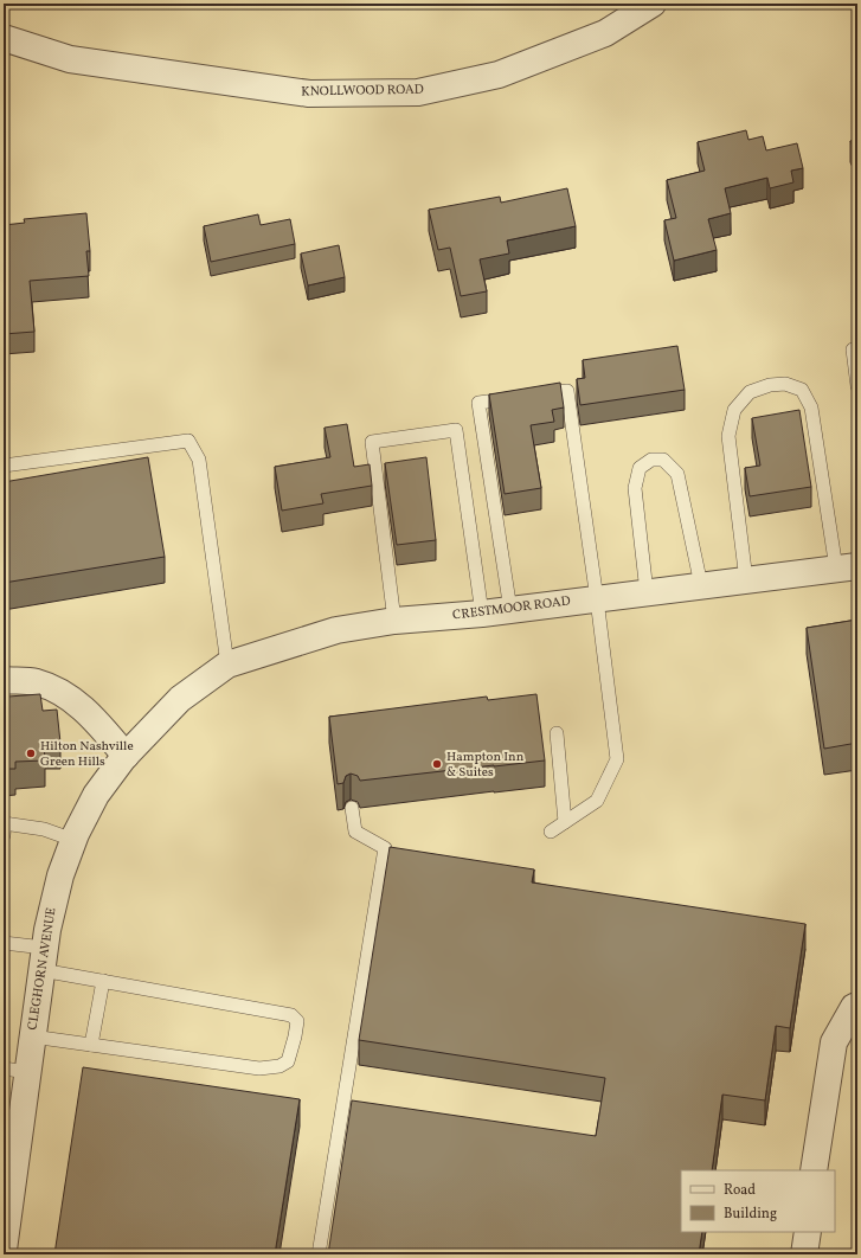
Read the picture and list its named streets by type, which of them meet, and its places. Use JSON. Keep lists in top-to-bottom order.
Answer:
{
  "streets": {
    "street": ["KNOLLWOOD ROAD", "CRESTMOOR ROAD", "CLEGHORN AVENUE"]
  },
  "crossings": [
    ["CRESTMOOR ROAD", "CLEGHORN AVENUE"]
  ],
  "places": ["Hilton Nashville Green Hills", "Hampton Inn & Suites"],
  "legend": ["Road", "Building"]
}
